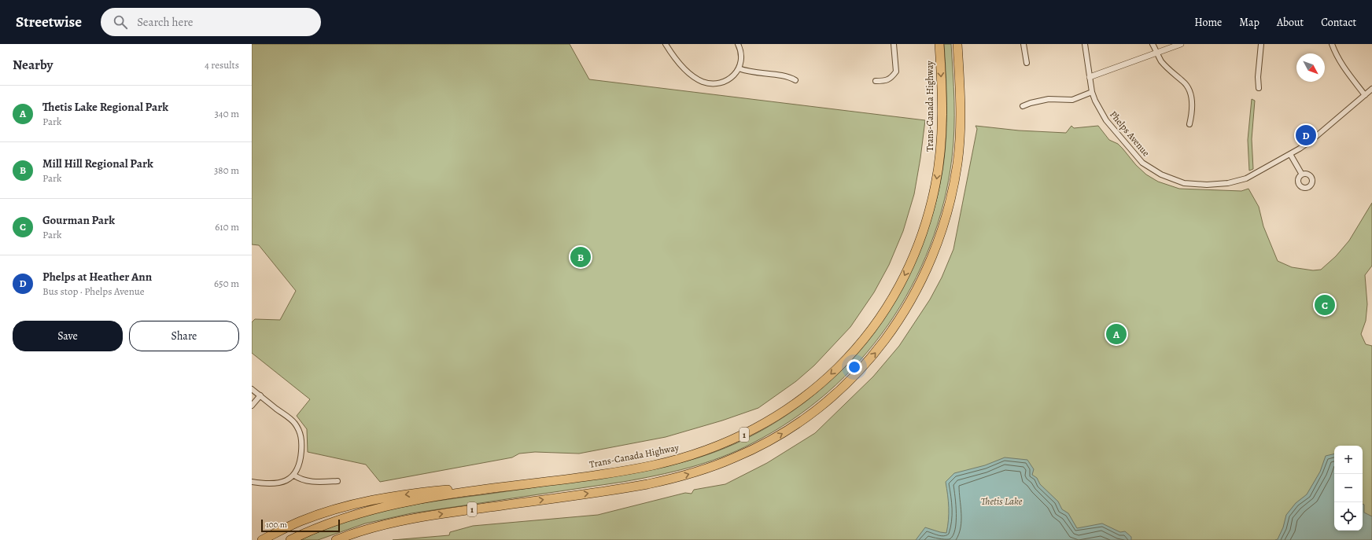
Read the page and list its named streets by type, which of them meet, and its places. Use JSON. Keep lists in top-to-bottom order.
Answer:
{
  "streets": {
    "highway": ["Trans-Canada Highway", "1"],
    "street": ["Phelps Avenue"]
  },
  "one_way": ["Trans-Canada Highway"],
  "water": ["Thetis Lake"],
  "scale_bar": "100 m",
  "north": "bottom right",
  "page": {
    "header": "Streetwise",
    "search": "Search here",
    "nav": [
      "Home",
      "Map",
      "About",
      "Contact"
    ],
    "heading": ["Nearby", "4 results"],
    "list": [
      {
        "mark": "A",
        "name": "Thetis Lake Regional Park",
        "note": "Park",
        "value": "340 m"
      },
      {
        "mark": "B",
        "name": "Mill Hill Regional Park",
        "note": "Park",
        "value": "380 m"
      },
      {
        "mark": "C",
        "name": "Gourman Park",
        "note": "Park",
        "value": "610 m"
      },
      {
        "mark": "D",
        "name": "Phelps at Heather Ann",
        "note": "Bus stop · Phelps Avenue",
        "value": "650 m"
      }
    ],
    "pins": [
      "D",
      "B",
      "C",
      "A"
    ],
    "buttons": ["Save", "Share"],
    "map_buttons": ["+", "−"],
    "scale": "100 m"
  }
}
